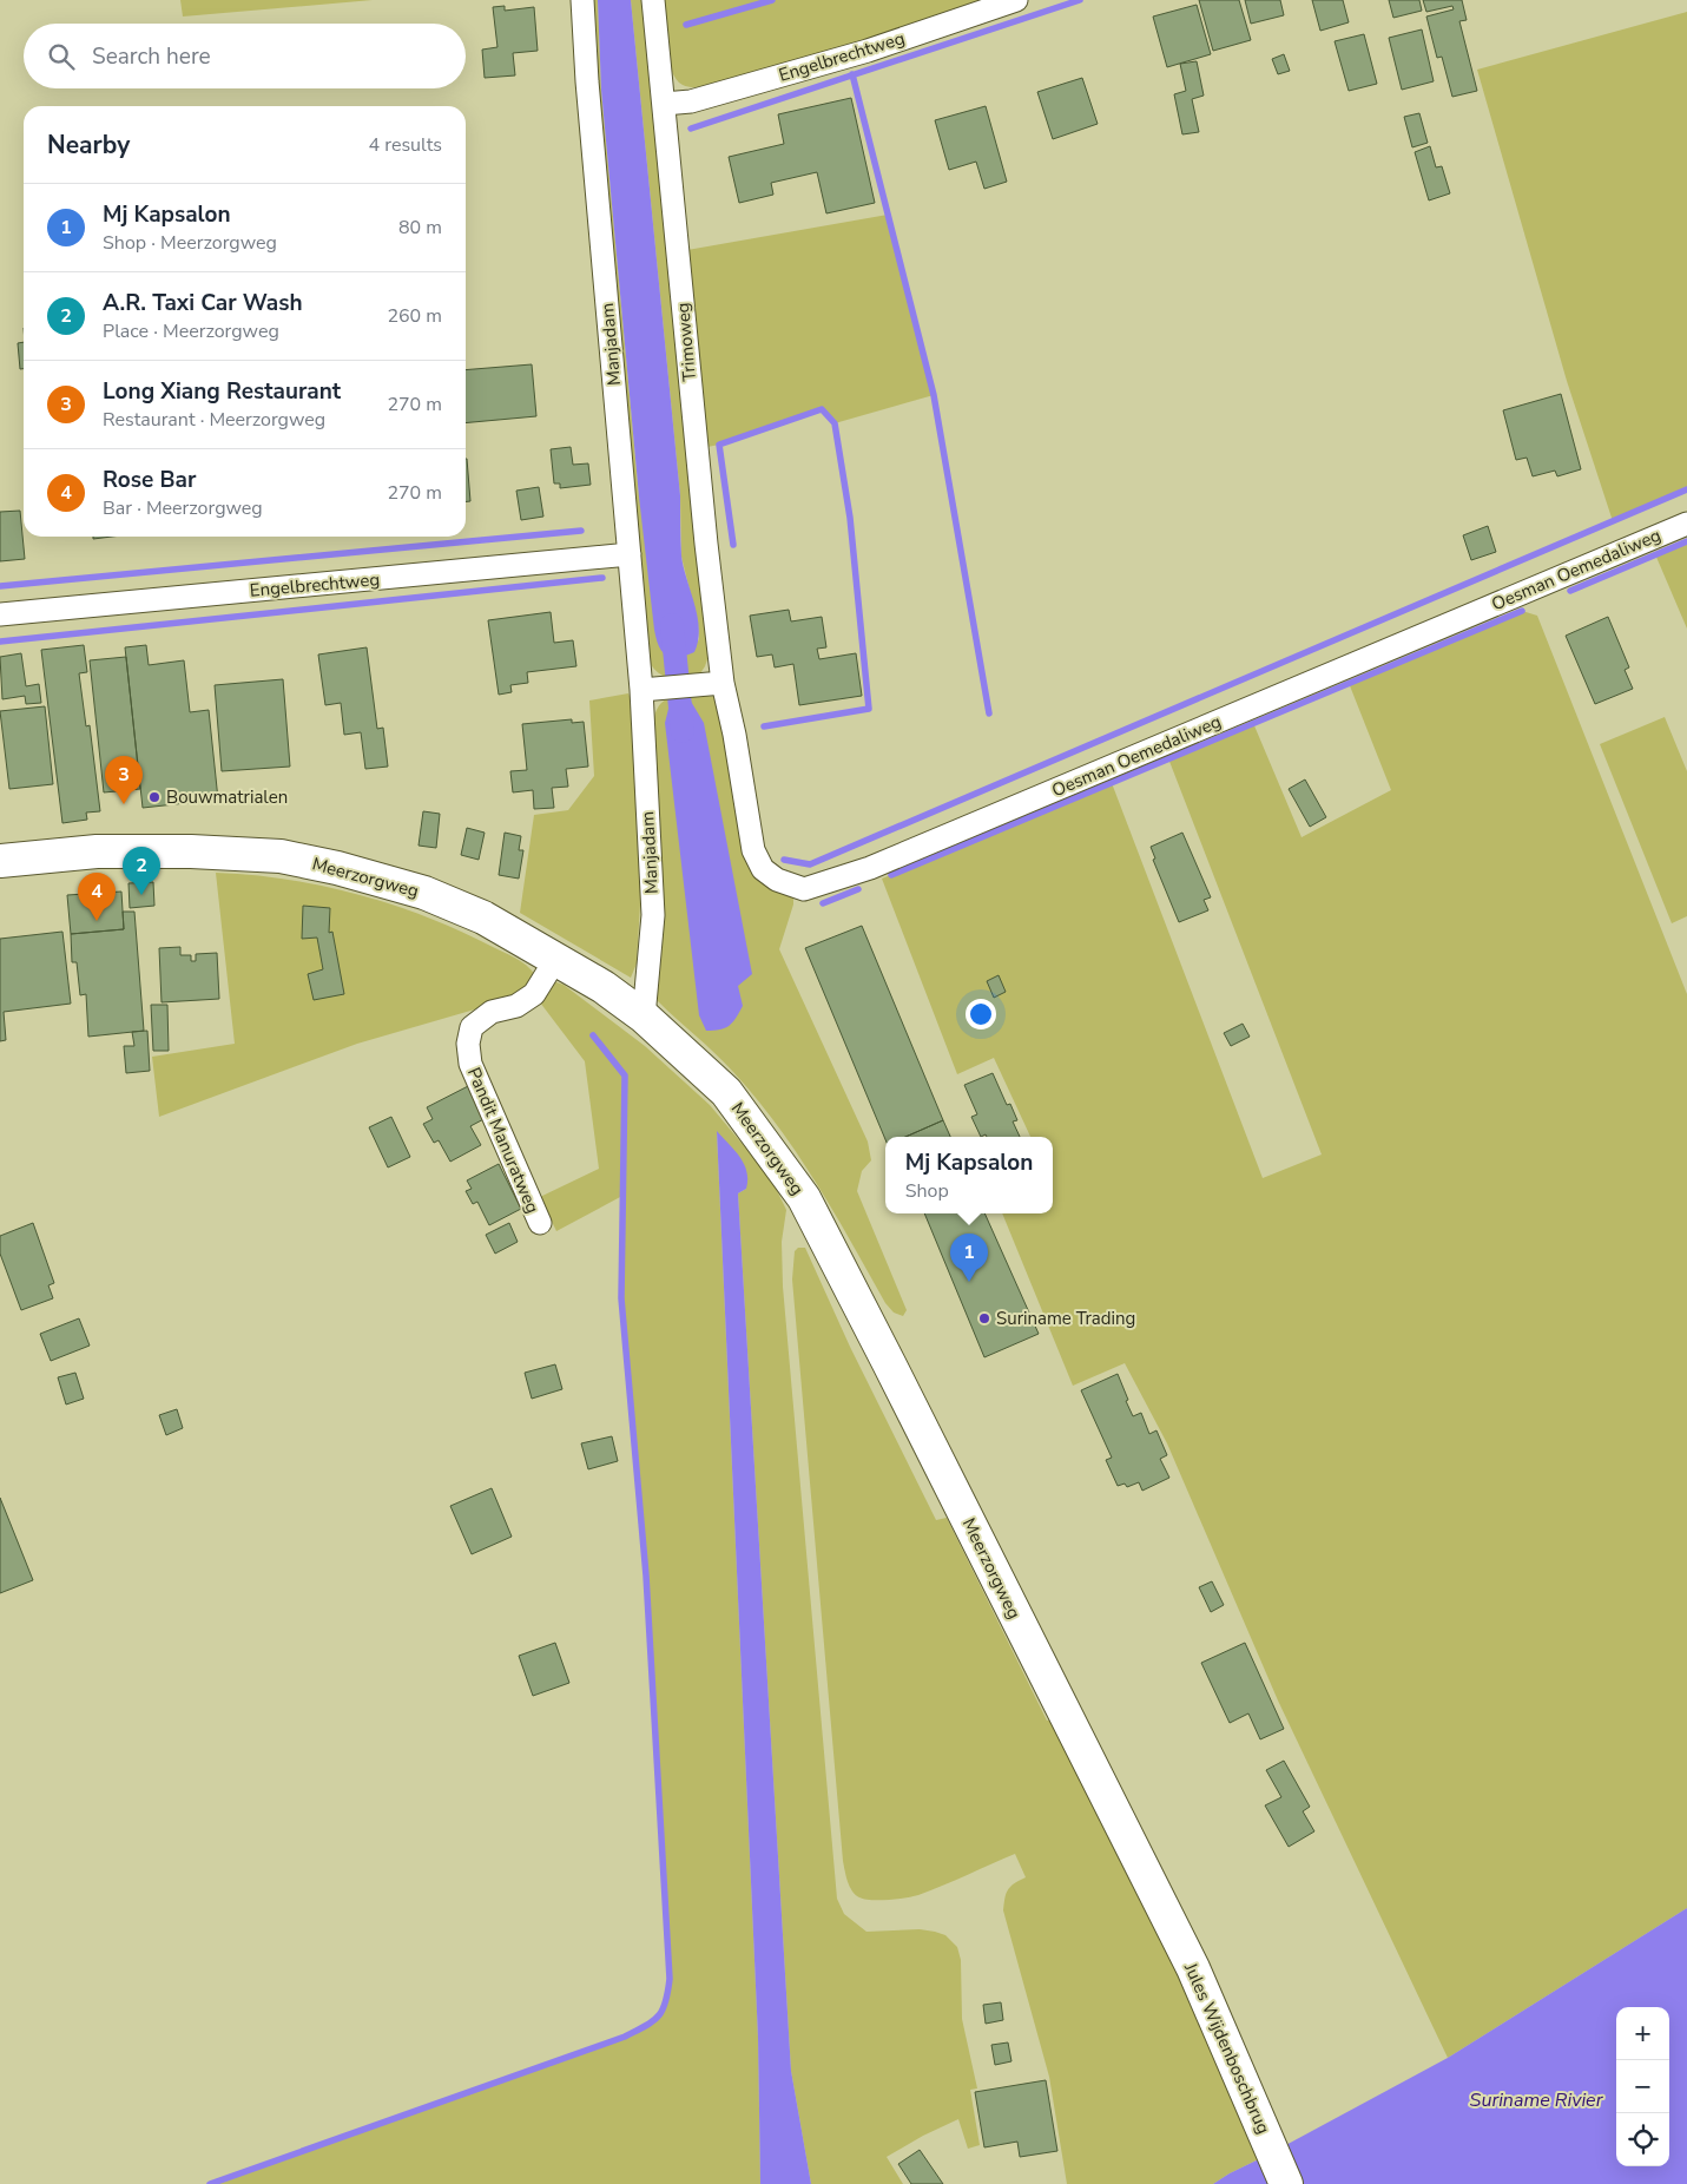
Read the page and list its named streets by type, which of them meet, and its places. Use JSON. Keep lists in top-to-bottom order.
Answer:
{
  "streets": {
    "main road": ["Meerzorgweg", "Jules Wijdenboschbrug"],
    "street": [
      "Engelbrechtweg",
      "Trimoweg",
      "Manjadam",
      "Oesman Oemedaliweg",
      "Pandit Manuratweg"
    ]
  },
  "crossings": [
    ["Engelbrechtweg", "Trimoweg"],
    ["Engelbrechtweg", "Manjadam"],
    ["Trimoweg", "Oesman Oemedaliweg"],
    ["Manjadam", "Meerzorgweg"],
    ["Meerzorgweg", "Pandit Manuratweg"],
    ["Meerzorgweg", "Jules Wijdenboschbrug"]
  ],
  "water": ["Suriname Rivier"],
  "places": ["Bouwmatrialen", "Suriname Trading"],
  "page": {
    "search": "Search here",
    "heading": ["Nearby", "4 results"],
    "list": [
      {
        "mark": "1",
        "name": "Mj Kapsalon",
        "note": "Shop · Meerzorgweg",
        "value": "80 m"
      },
      {
        "mark": "2",
        "name": "A.R. Taxi Car Wash",
        "note": "Place · Meerzorgweg",
        "value": "260 m"
      },
      {
        "mark": "3",
        "name": "Long Xiang Restaurant",
        "note": "Restaurant · Meerzorgweg",
        "value": "270 m"
      },
      {
        "mark": "4",
        "name": "Rose Bar",
        "note": "Bar · Meerzorgweg",
        "value": "270 m"
      }
    ],
    "pins": [
      "3",
      "2",
      "4",
      "1"
    ],
    "popup": ["Mj Kapsalon", "Shop"],
    "map_buttons": ["+", "−"]
  }
}
